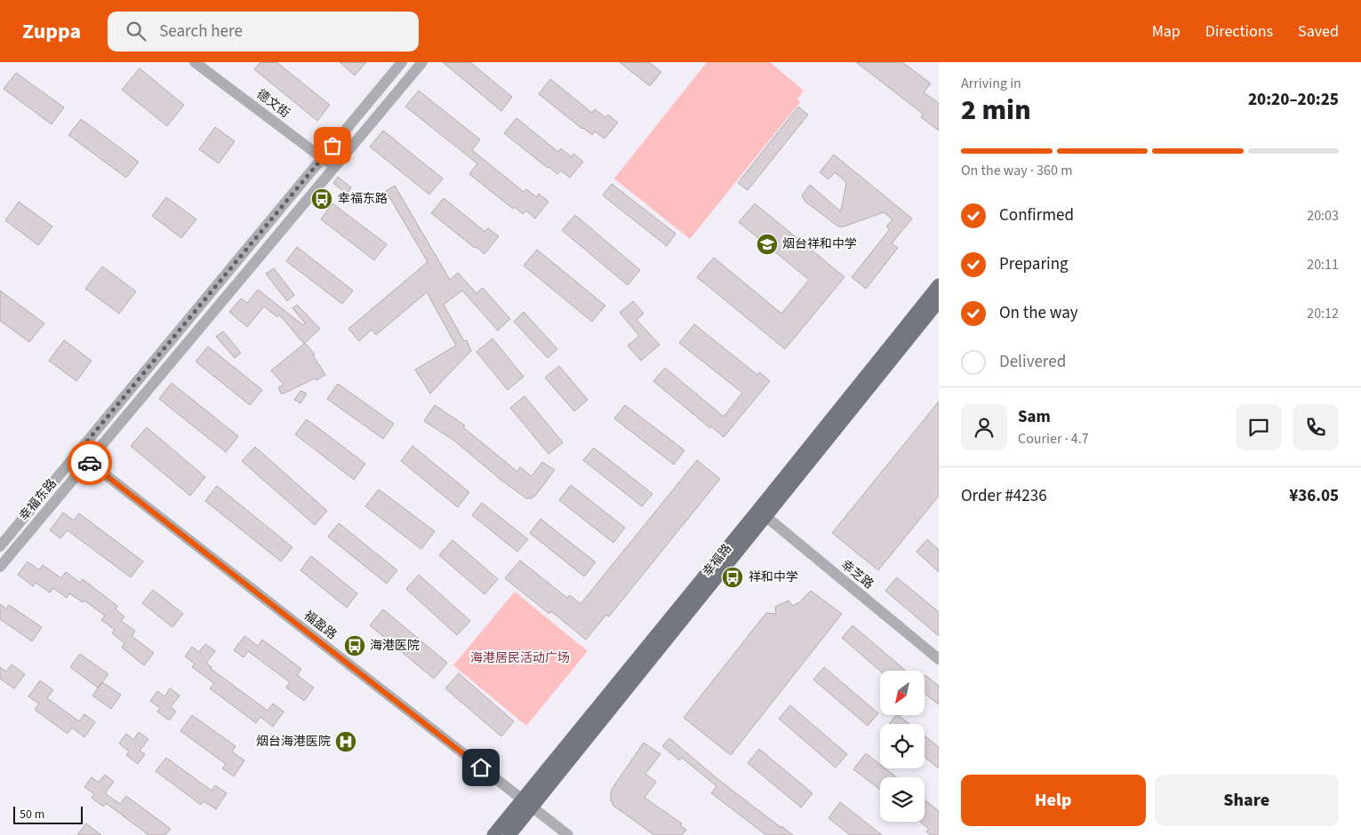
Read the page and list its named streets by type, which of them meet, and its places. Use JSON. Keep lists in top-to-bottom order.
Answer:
{
  "streets": {
    "main road": ["幸福路"],
    "street": [
      "德文街",
      "幸福东路",
      "幸芝路",
      "福盈路"
    ]
  },
  "crossings": [
    ["德文街", "幸福东路"],
    ["幸福东路", "福盈路"],
    ["幸福路", "幸芝路"],
    ["幸福路", "福盈路"]
  ],
  "parks": ["海港居民活动广场"],
  "places": {
    "bus stop": ["幸福东路", "祥和中学", "海港医院"],
    "school or university": ["烟台祥和中学"],
    "hospital": ["烟台海港医院"]
  },
  "scale_bar": "50 m",
  "north": "bottom left",
  "page": {
    "header": "Zuppa",
    "search": "Search here",
    "nav": ["Map", "Directions", "Saved"],
    "heading": ["2 min", "Arriving in", "20:20–20:25"],
    "panel": [
      "Sam",
      "Courier · 4.7",
      "Order #4236",
      "¥36.05"
    ],
    "bar": "On the way · 360 m",
    "list": [
      ["Confirmed", "20:03"],
      ["Preparing", "20:11"],
      ["On the way", "20:12"],
      "Delivered"
    ],
    "buttons": ["Help", "Share"],
    "scale": "50 m"
  }
}
